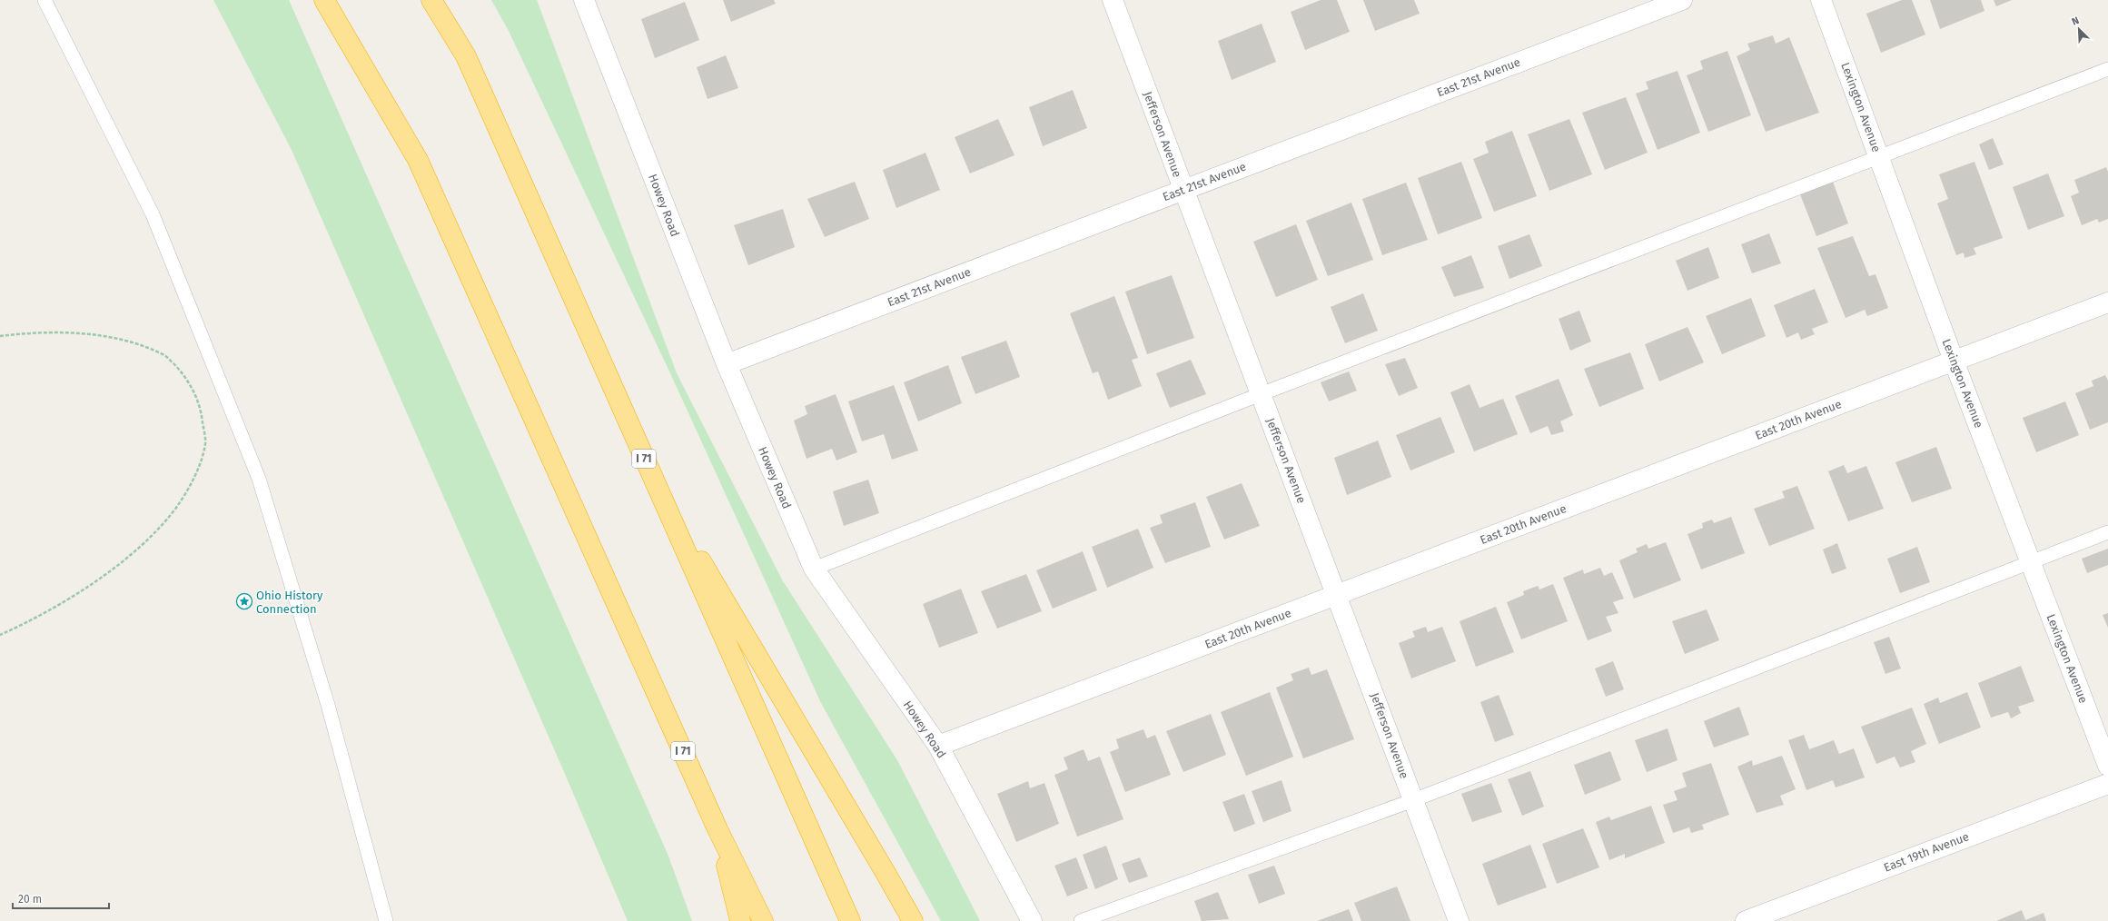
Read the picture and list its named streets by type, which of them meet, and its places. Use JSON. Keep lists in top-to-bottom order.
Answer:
{
  "streets": {
    "highway": ["I 71"],
    "street": [
      "East 21st Avenue",
      "Lexington Avenue",
      "Jefferson Avenue",
      "Howey Road",
      "East 20th Avenue",
      "East 19th Avenue"
    ]
  },
  "crossings": [
    ["East 21st Avenue", "Jefferson Avenue"],
    ["East 21st Avenue", "Howey Road"],
    ["Lexington Avenue", "East 20th Avenue"],
    ["Jefferson Avenue", "East 20th Avenue"],
    ["Howey Road", "East 20th Avenue"]
  ],
  "places": {
    "place": ["Ohio History Connection"]
  },
  "scale_bar": "20 m",
  "north": "top left"
}
